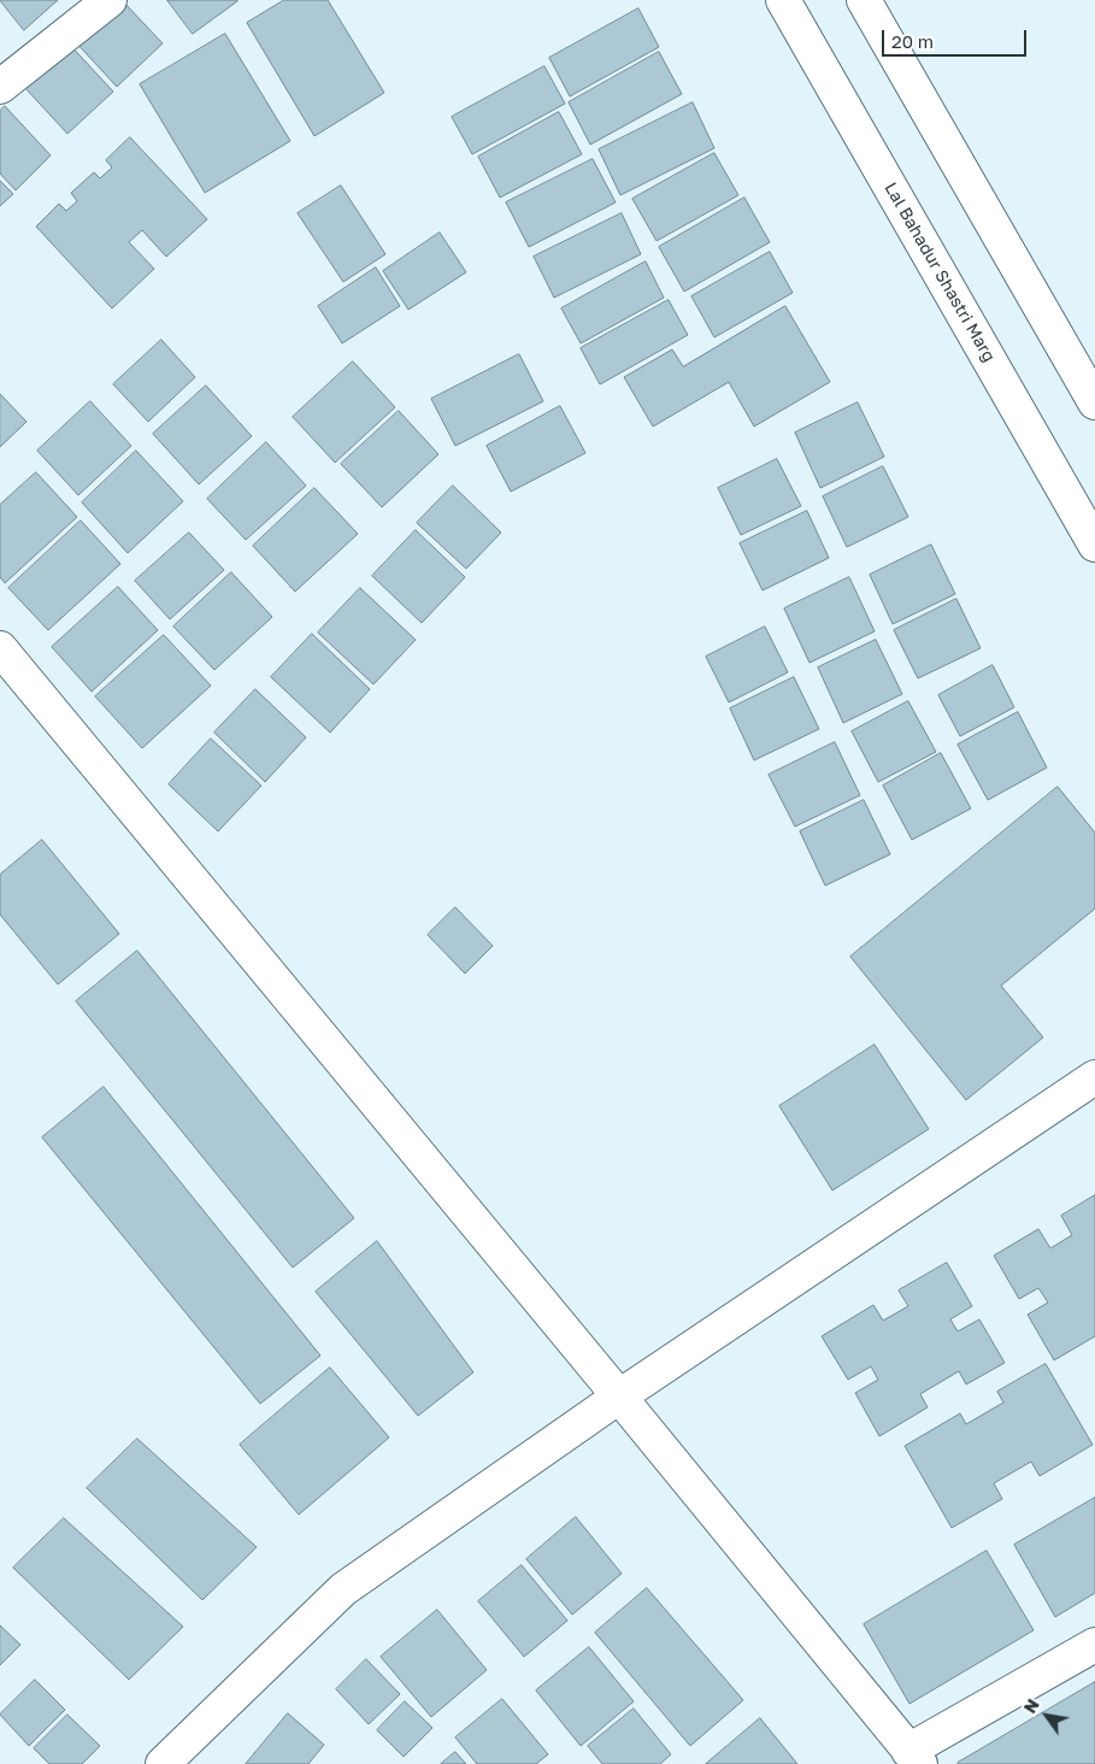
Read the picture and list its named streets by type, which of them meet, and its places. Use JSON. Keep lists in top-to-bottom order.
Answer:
{
  "streets": {
    "main road": ["Lal Bahadur Shastri Marg"]
  },
  "scale_bar": "20 m",
  "north": "top left"
}
